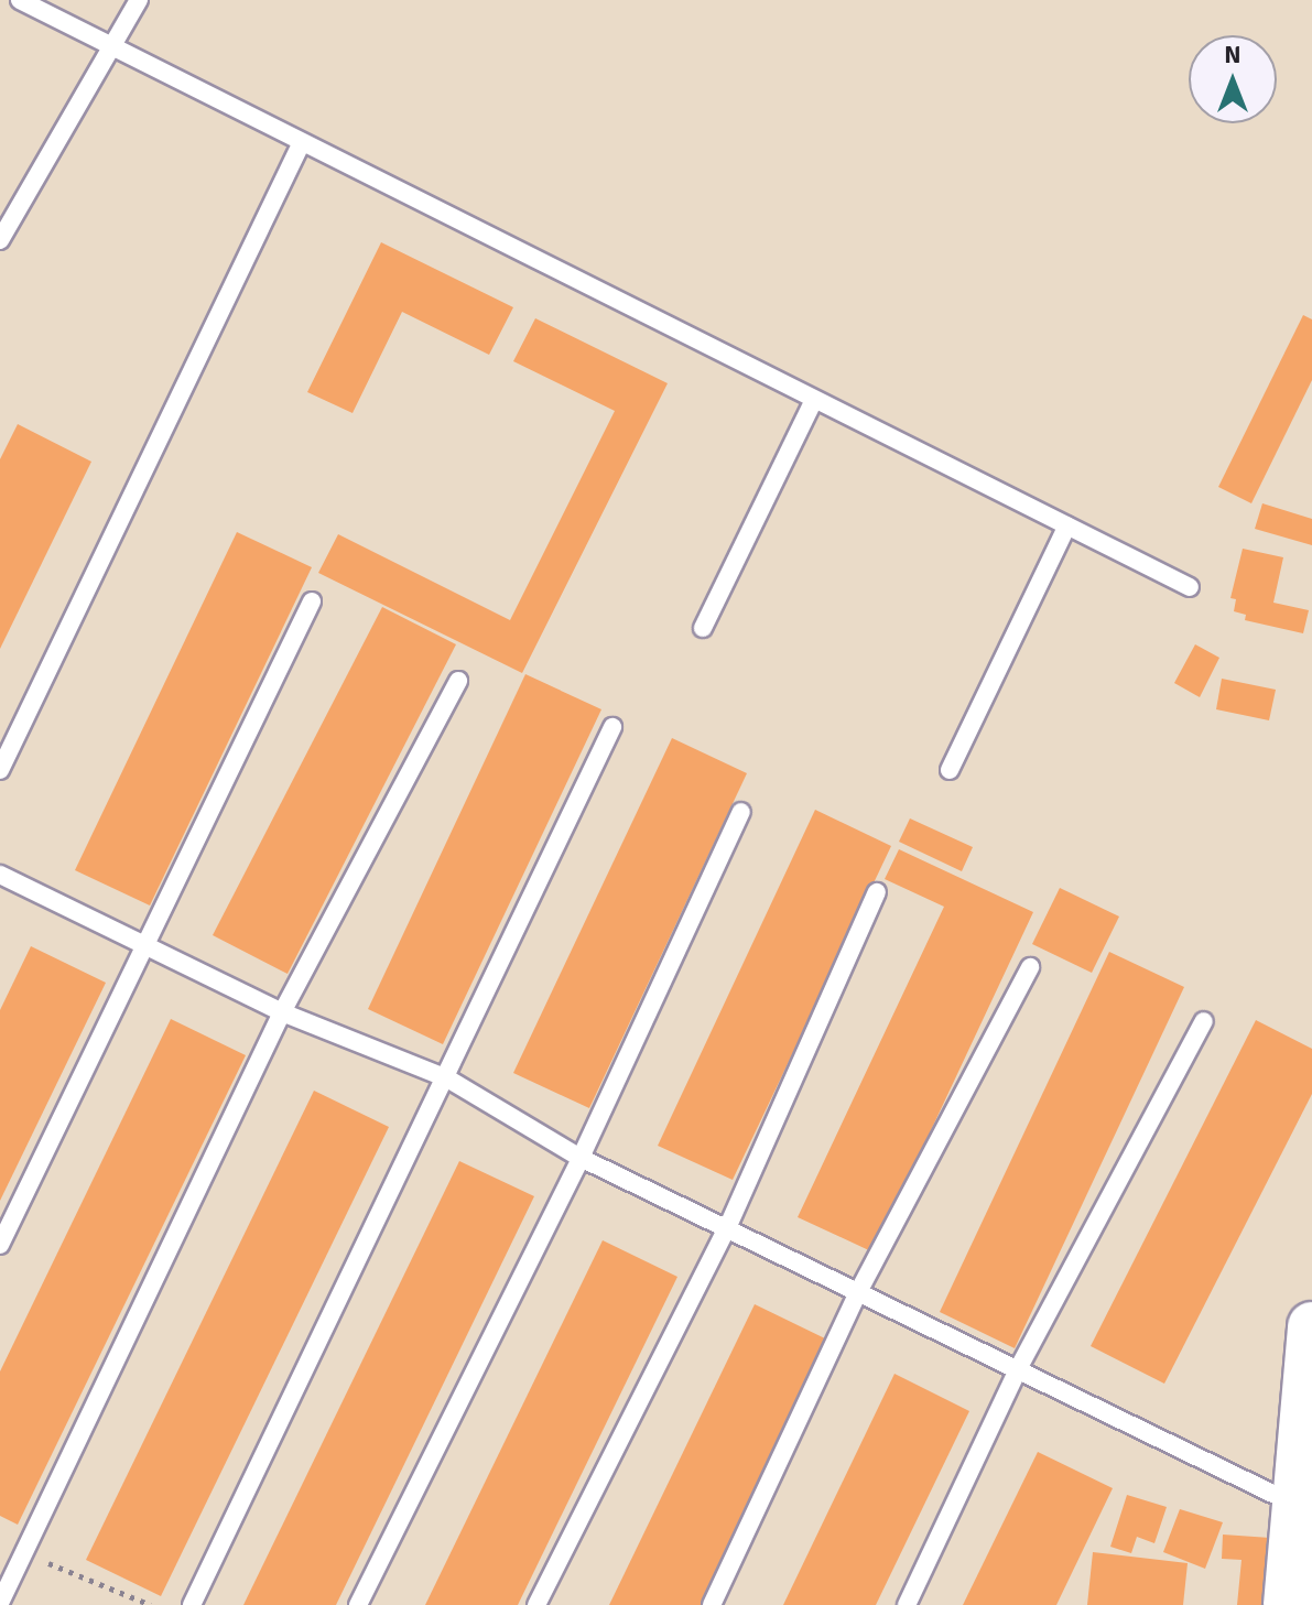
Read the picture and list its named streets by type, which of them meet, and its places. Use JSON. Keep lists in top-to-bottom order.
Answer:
{
  "north": "top"
}
